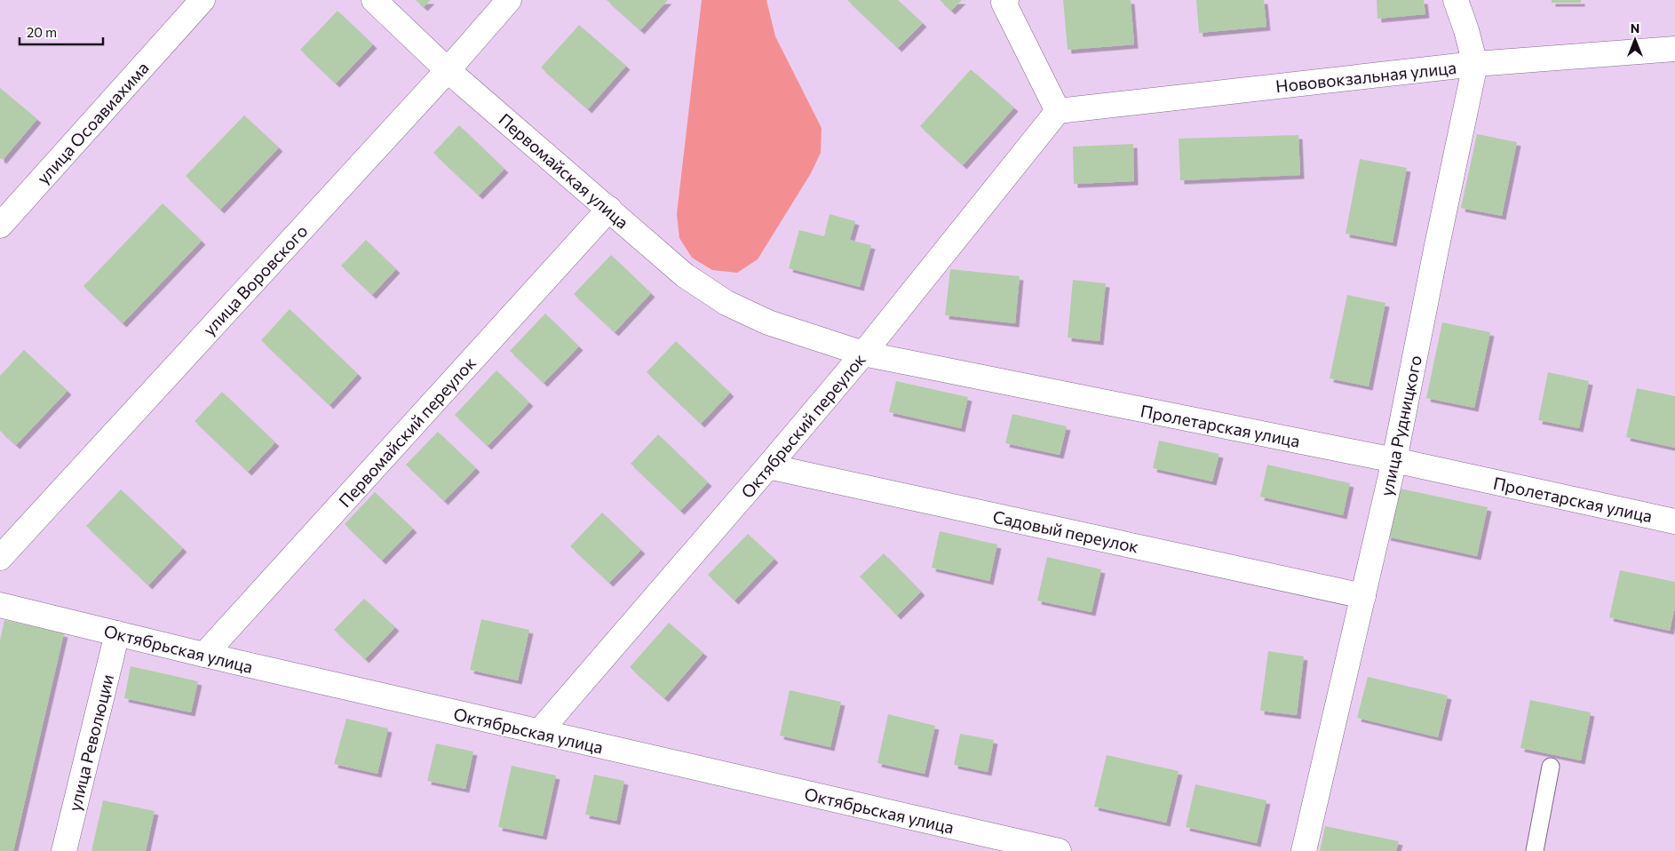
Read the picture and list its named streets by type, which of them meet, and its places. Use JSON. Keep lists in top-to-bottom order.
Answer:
{
  "streets": {
    "street": [
      "Нововокзальная улица",
      "улица Осоавиахима",
      "Первомайская улица",
      "улица Воровского",
      "Октябрьский переулок",
      "Пролетарская улица",
      "улица Рудницкого",
      "Первомайский переулок",
      "Садовый переулок",
      "Октябрьская улица",
      "улица Революции"
    ]
  },
  "crossings": [
    ["Нововокзальная улица", "Октябрьский переулок"],
    ["Нововокзальная улица", "улица Рудницкого"],
    ["Первомайская улица", "улица Воровского"],
    ["Первомайская улица", "Пролетарская улица"],
    ["Первомайская улица", "Первомайский переулок"],
    ["Октябрьский переулок", "Пролетарская улица"],
    ["Октябрьский переулок", "Садовый переулок"],
    ["Октябрьский переулок", "Октябрьская улица"],
    ["Пролетарская улица", "улица Рудницкого"],
    ["улица Рудницкого", "Садовый переулок"],
    ["Первомайский переулок", "Октябрьская улица"],
    ["Октябрьская улица", "улица Революции"]
  ],
  "scale_bar": "20 m",
  "north": "top"
}
